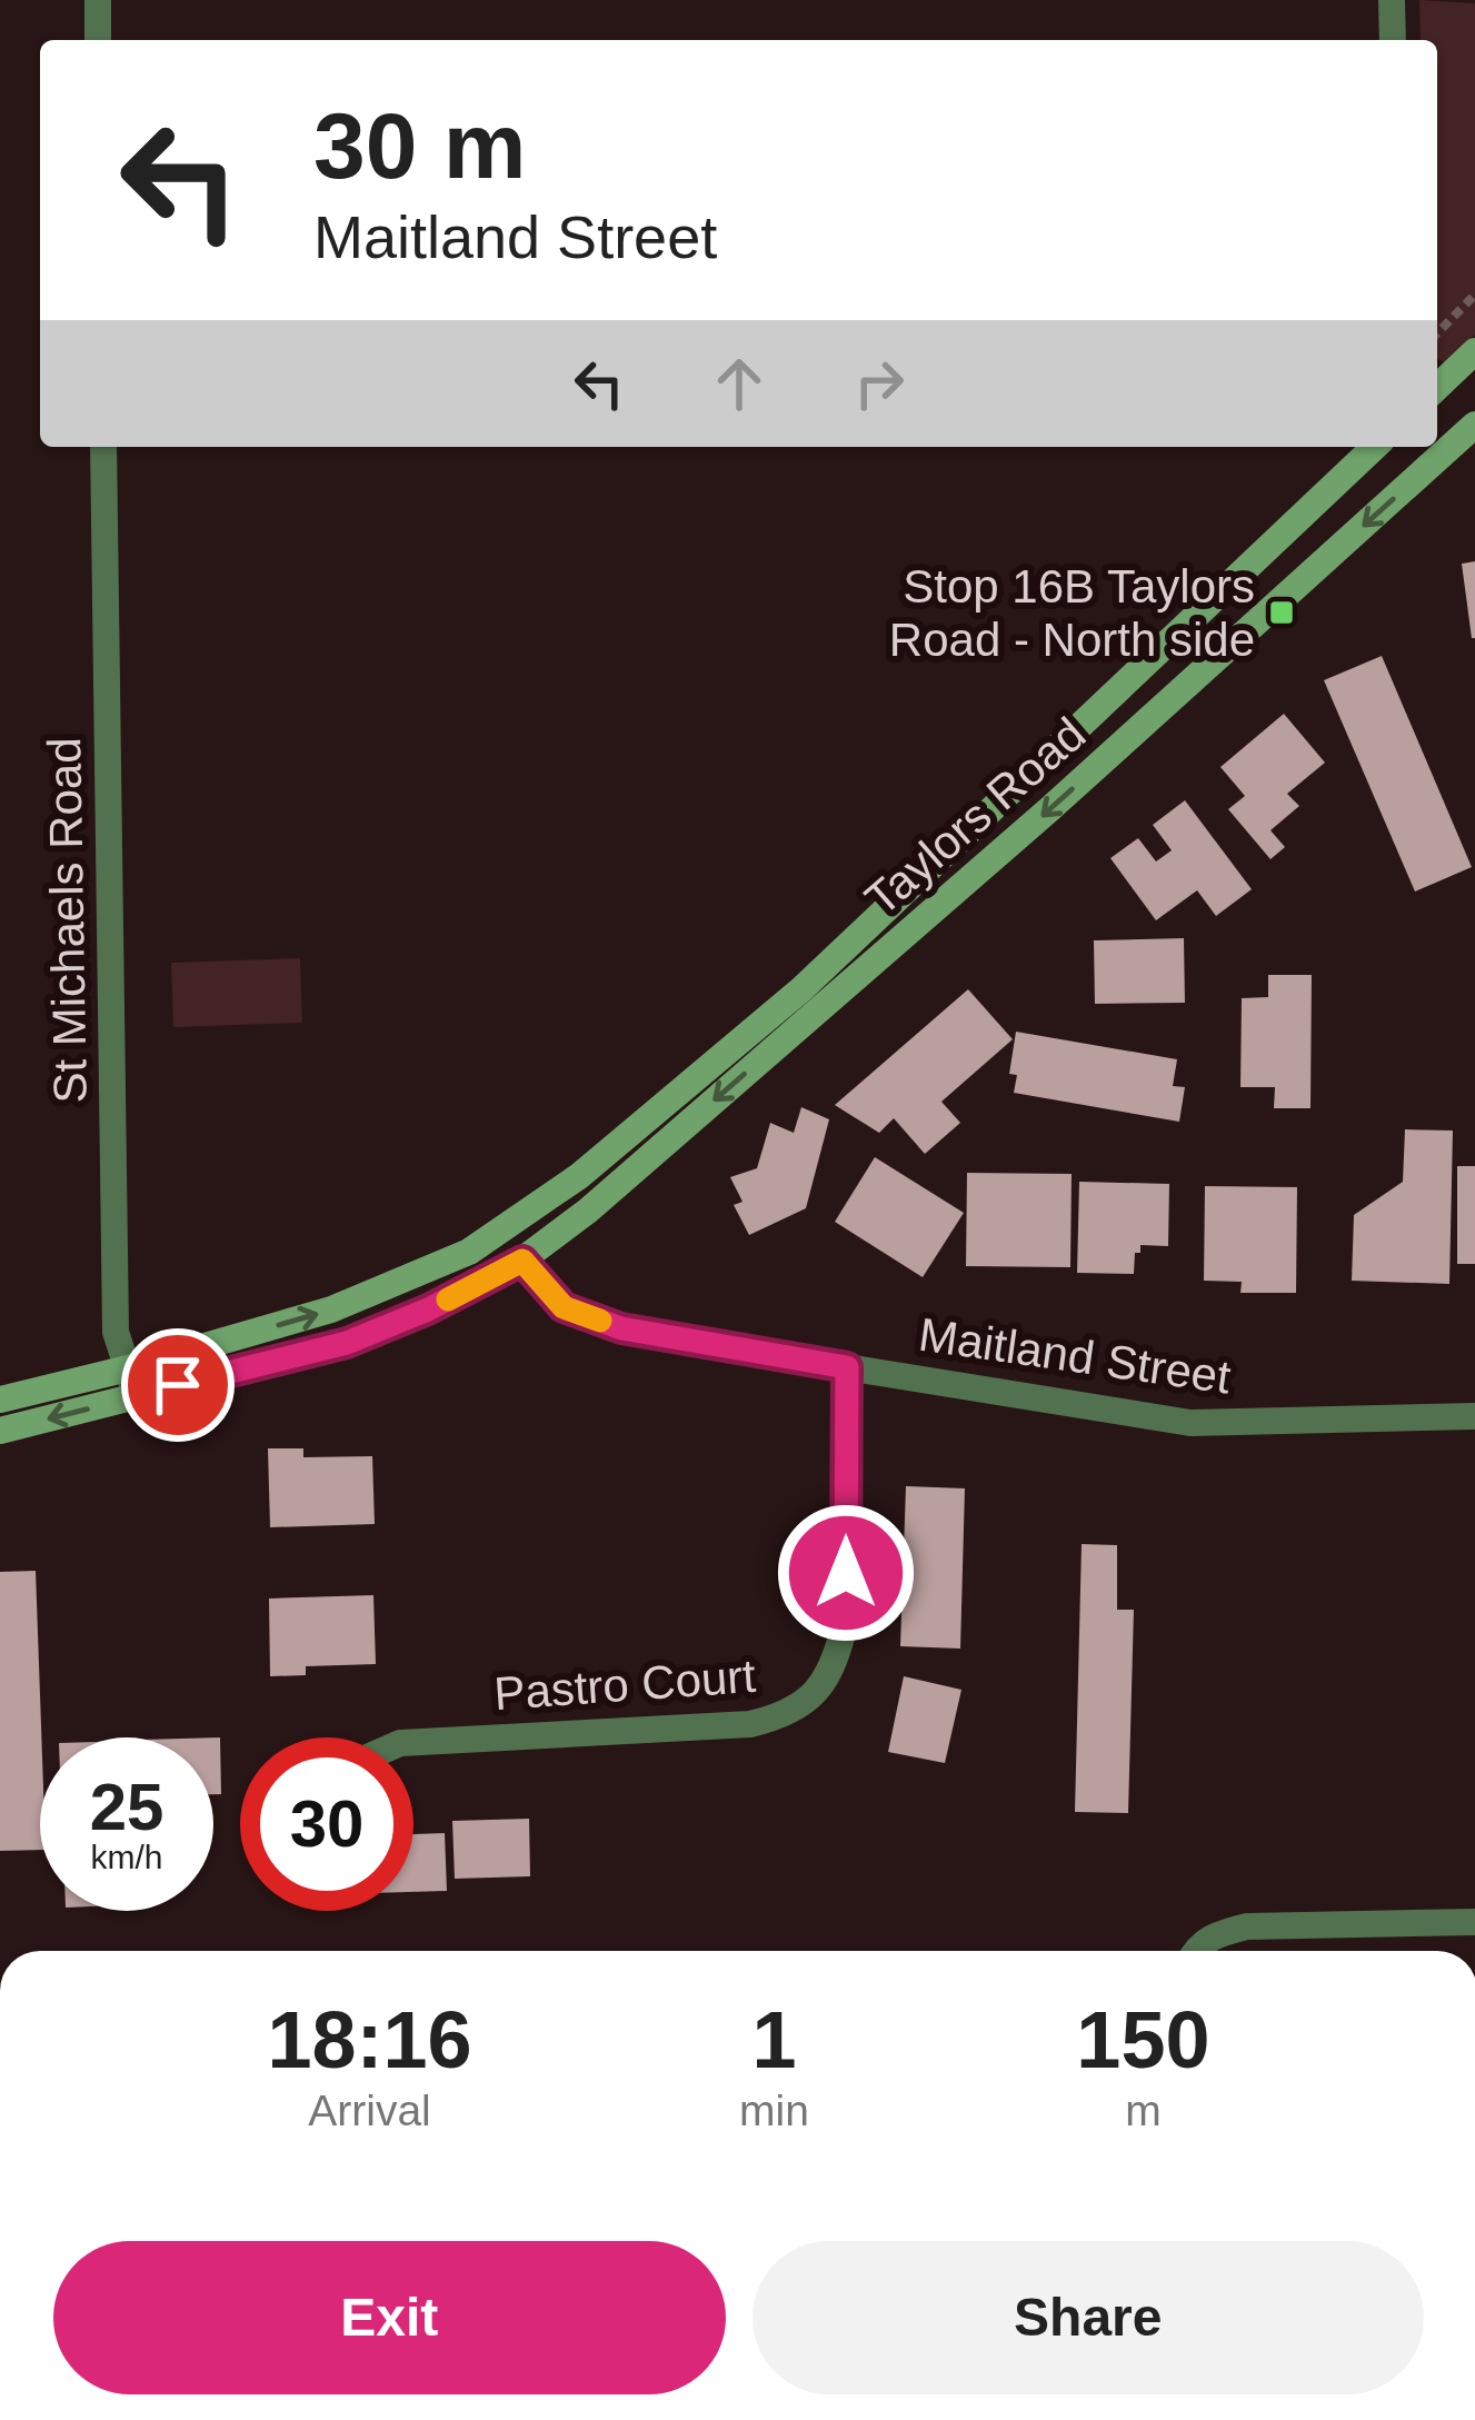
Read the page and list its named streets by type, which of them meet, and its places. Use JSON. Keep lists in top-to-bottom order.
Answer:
{
  "streets": {
    "main road": ["Taylors Road"],
    "street": ["St Michaels Road", "Maitland Street", "Pastro Court"]
  },
  "crossings": [
    ["Taylors Road", "St Michaels Road"],
    ["Taylors Road", "Maitland Street"],
    ["Maitland Street", "Pastro Court"]
  ],
  "places": {
    "transit": ["Stop 16B Taylors Road - North side"]
  },
  "page": {
    "turn": ["30 m", "Maitland Street"],
    "speed": "25 km/h",
    "limit": "30",
    "eta": [
      "18:16",
      "Arrival",
      "1",
      "min",
      "150",
      "m"
    ],
    "buttons": ["Exit", "Share"]
  }
}
